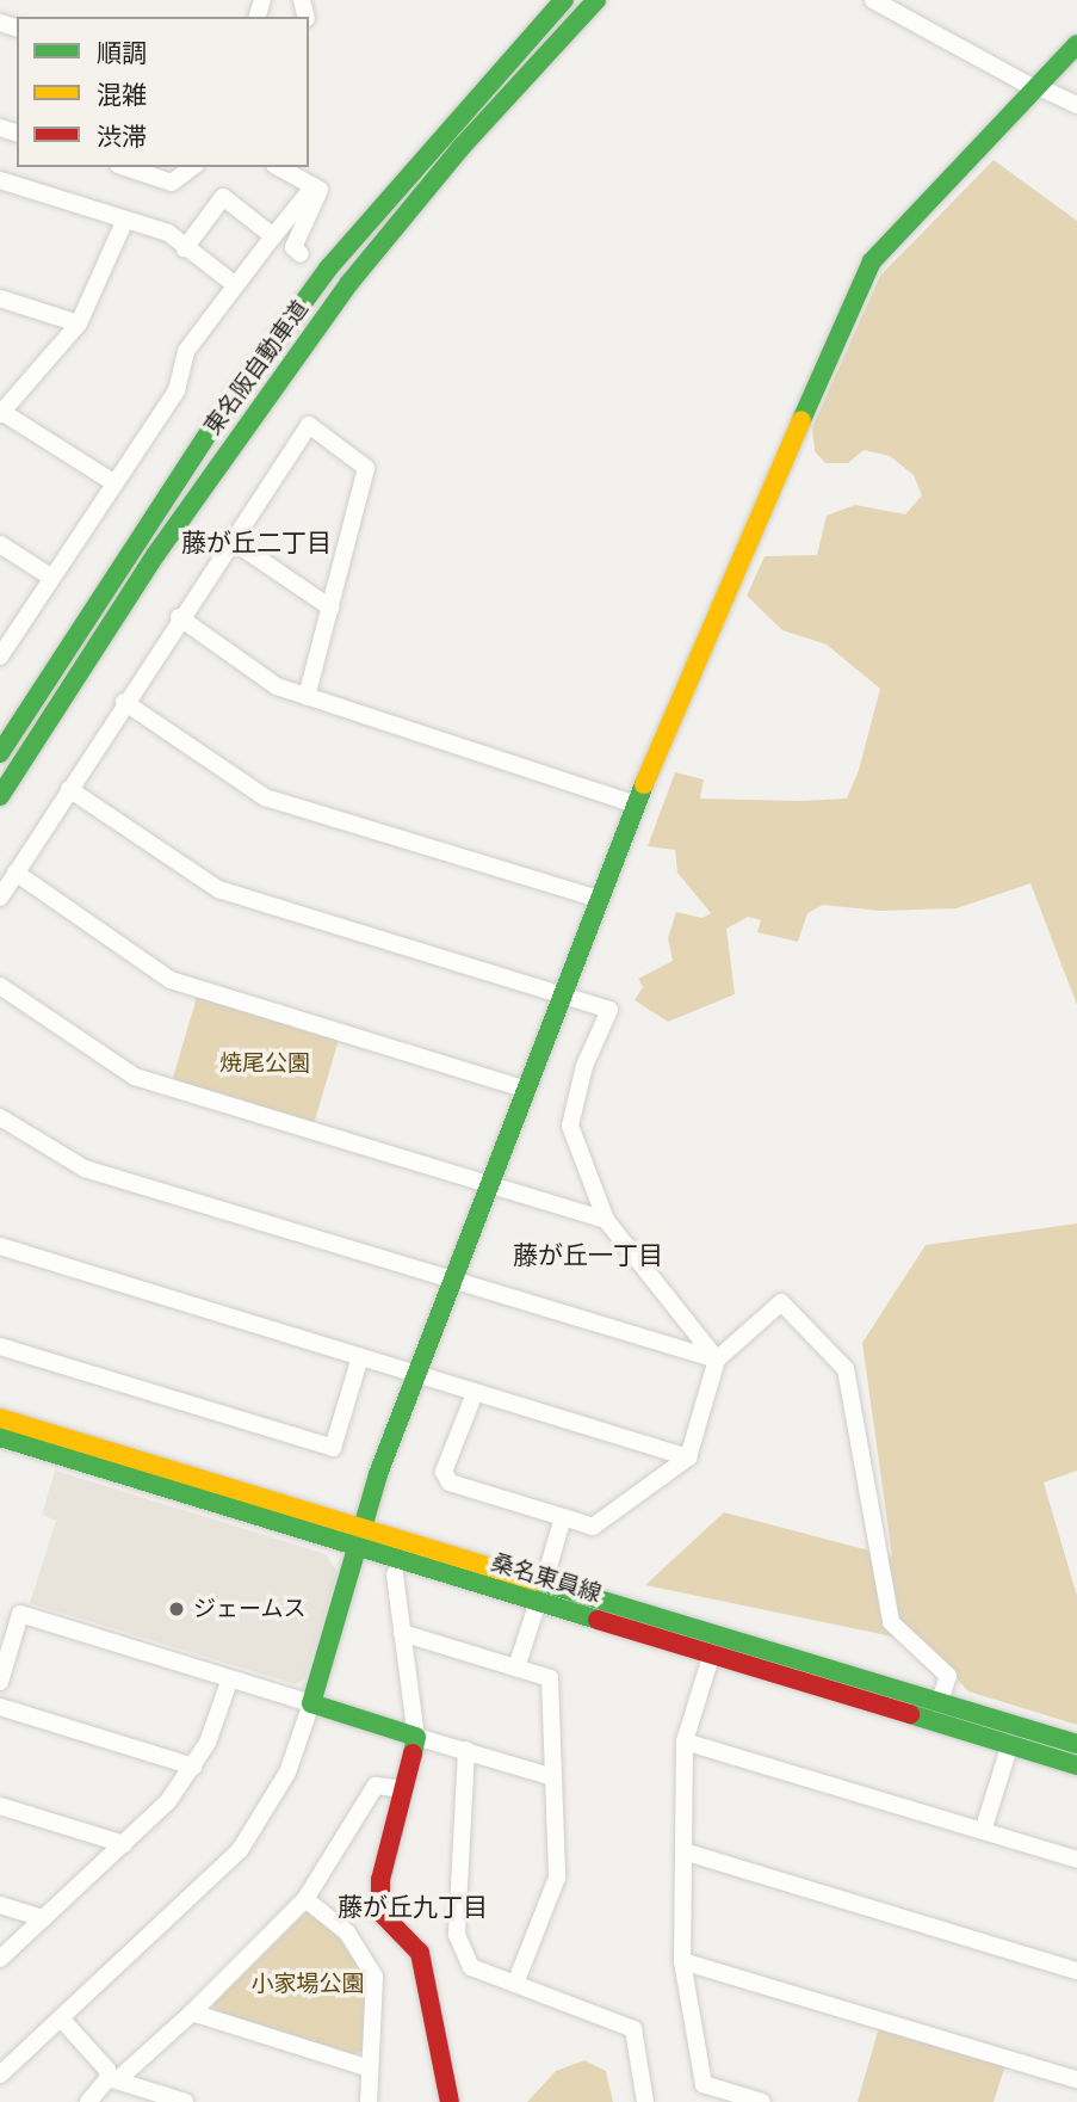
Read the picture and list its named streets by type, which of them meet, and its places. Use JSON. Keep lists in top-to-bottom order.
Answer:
{
  "streets": {
    "main road": ["東名阪自動車道", "桑名東員線"]
  },
  "districts": ["藤が丘二丁目", "藤が丘一丁目", "藤が丘九丁目"],
  "parks": ["焼尾公園", "小家場公園"],
  "places": ["ジェームス"],
  "legend": ["順調", "混雑", "渋滞"]
}
